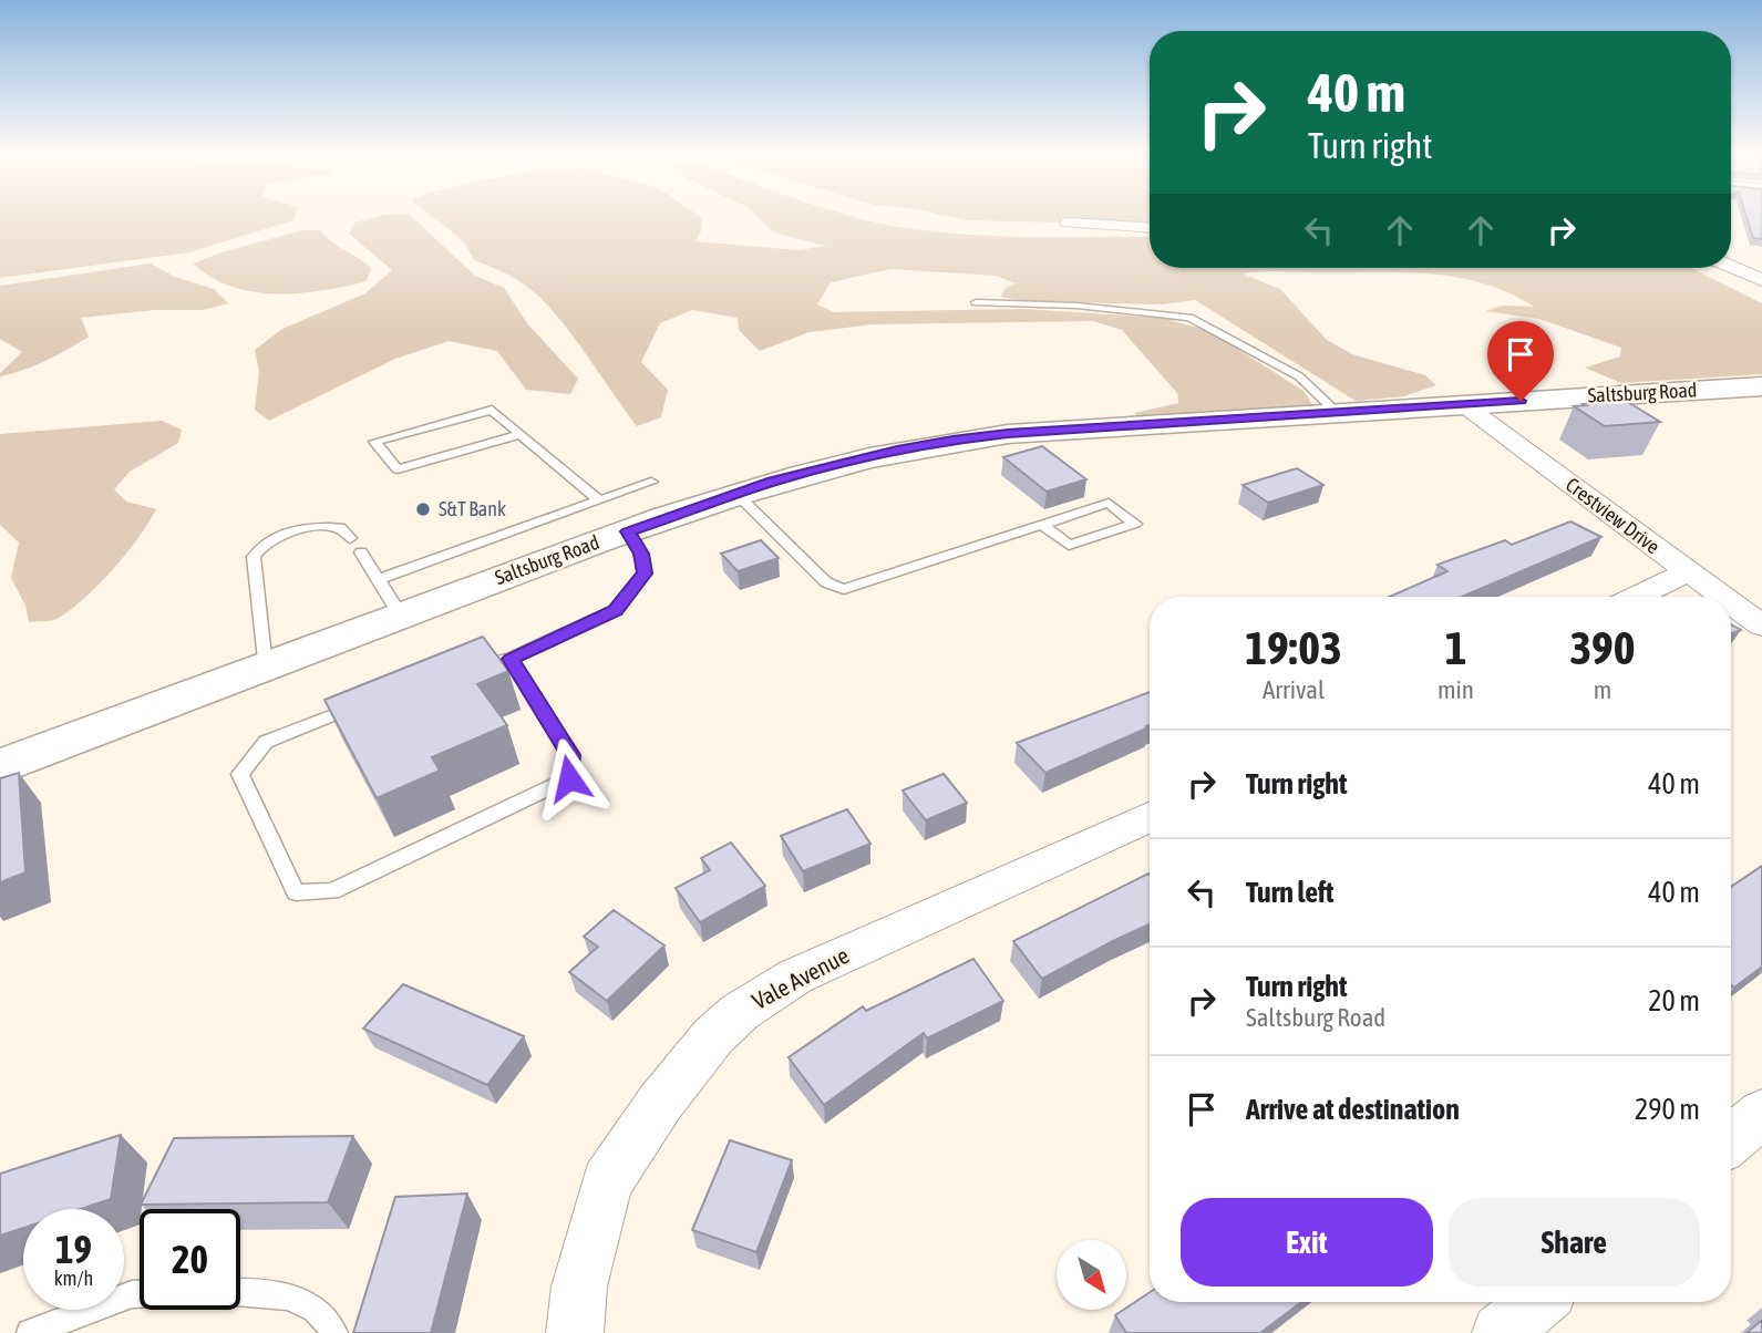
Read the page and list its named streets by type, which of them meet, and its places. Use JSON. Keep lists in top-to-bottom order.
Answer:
{
  "streets": {
    "main road": ["Saltsburg Road"],
    "street": ["Crestview Drive", "Vale Avenue"]
  },
  "crossings": [
    ["Saltsburg Road", "Crestview Drive"]
  ],
  "places": ["S&T Bank"],
  "north": "bottom right",
  "page": {
    "turn": ["40 m", "Turn right"],
    "eta": [
      "19:03",
      "Arrival",
      "1",
      "min",
      "390",
      "m"
    ],
    "list": [
      {
        "name": "Turn right",
        "value": "40 m"
      },
      {
        "name": "Turn left",
        "value": "40 m"
      },
      {
        "name": "Turn right",
        "note": "Saltsburg Road",
        "value": "20 m"
      },
      {
        "name": "Arrive at destination",
        "value": "290 m"
      }
    ],
    "buttons": ["Exit", "Share"],
    "speed": "19 km/h",
    "limit": "20"
  }
}
